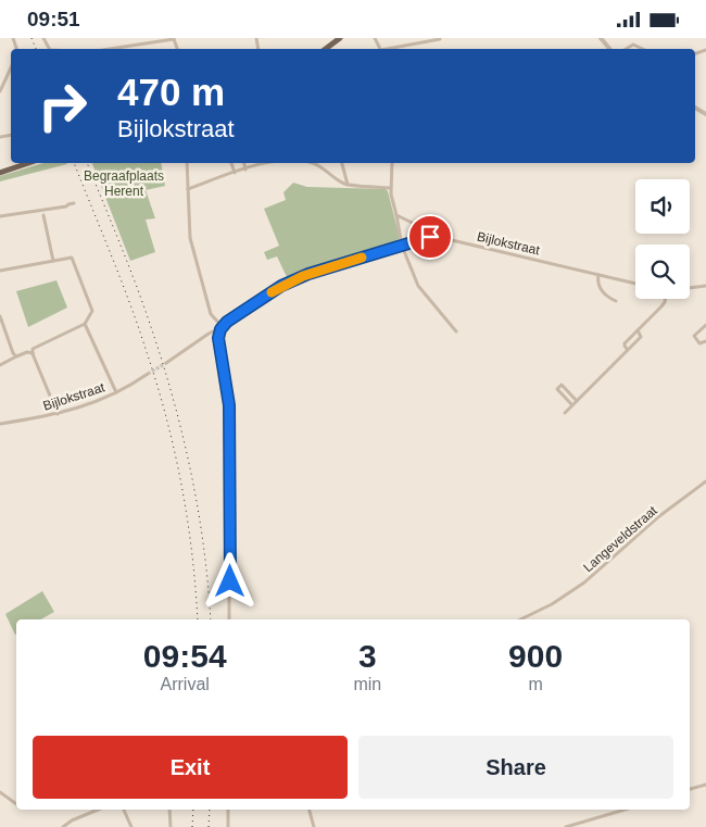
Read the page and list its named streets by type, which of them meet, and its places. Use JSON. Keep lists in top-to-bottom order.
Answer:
{
  "streets": {
    "street": ["Bijlokstraat", "Langeveldstraat"]
  },
  "parks": ["Begraafplaats Herent"],
  "page": {
    "status": "09:51",
    "turn": ["470 m", "Bijlokstraat"],
    "eta": [
      "09:54",
      "Arrival",
      "3",
      "min",
      "900",
      "m"
    ],
    "buttons": ["Exit", "Share"]
  }
}
